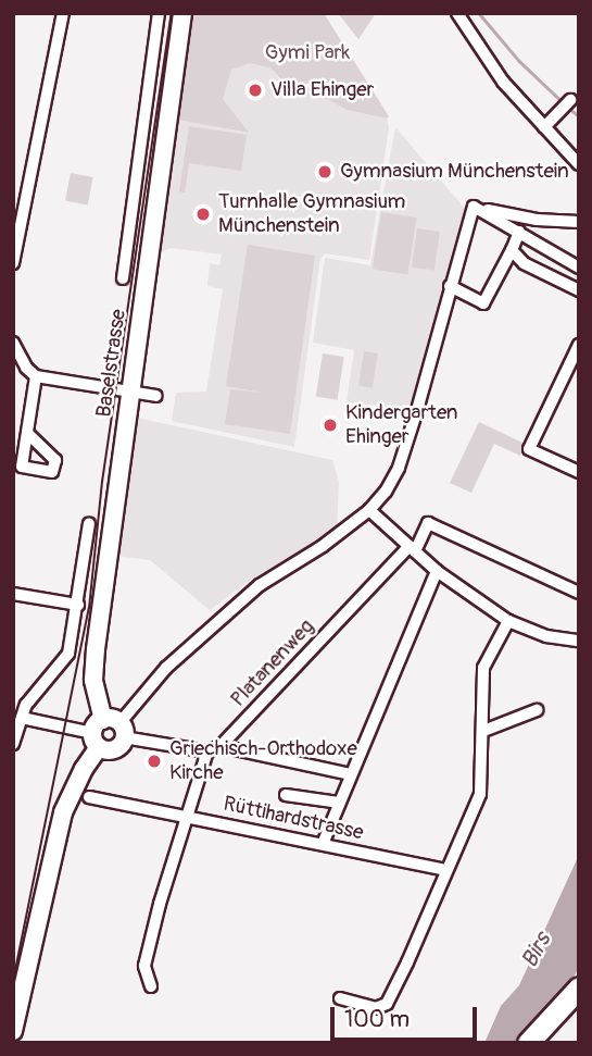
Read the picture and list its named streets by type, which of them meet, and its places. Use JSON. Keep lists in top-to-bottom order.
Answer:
{
  "streets": {
    "main road": ["Baselstrasse"],
    "street": ["Platanenweg", "Rüttihardstrasse"]
  },
  "water": ["Birs"],
  "parks": ["Gymi Park"],
  "places": [
    "Villa Ehinger",
    "Gymnasium Münchenstein",
    "Turnhalle Gymnasium Münchenstein",
    "Kindergarten Ehinger",
    "Griechisch-Orthodoxe Kirche"
  ],
  "scale_bar": "100 m"
}
